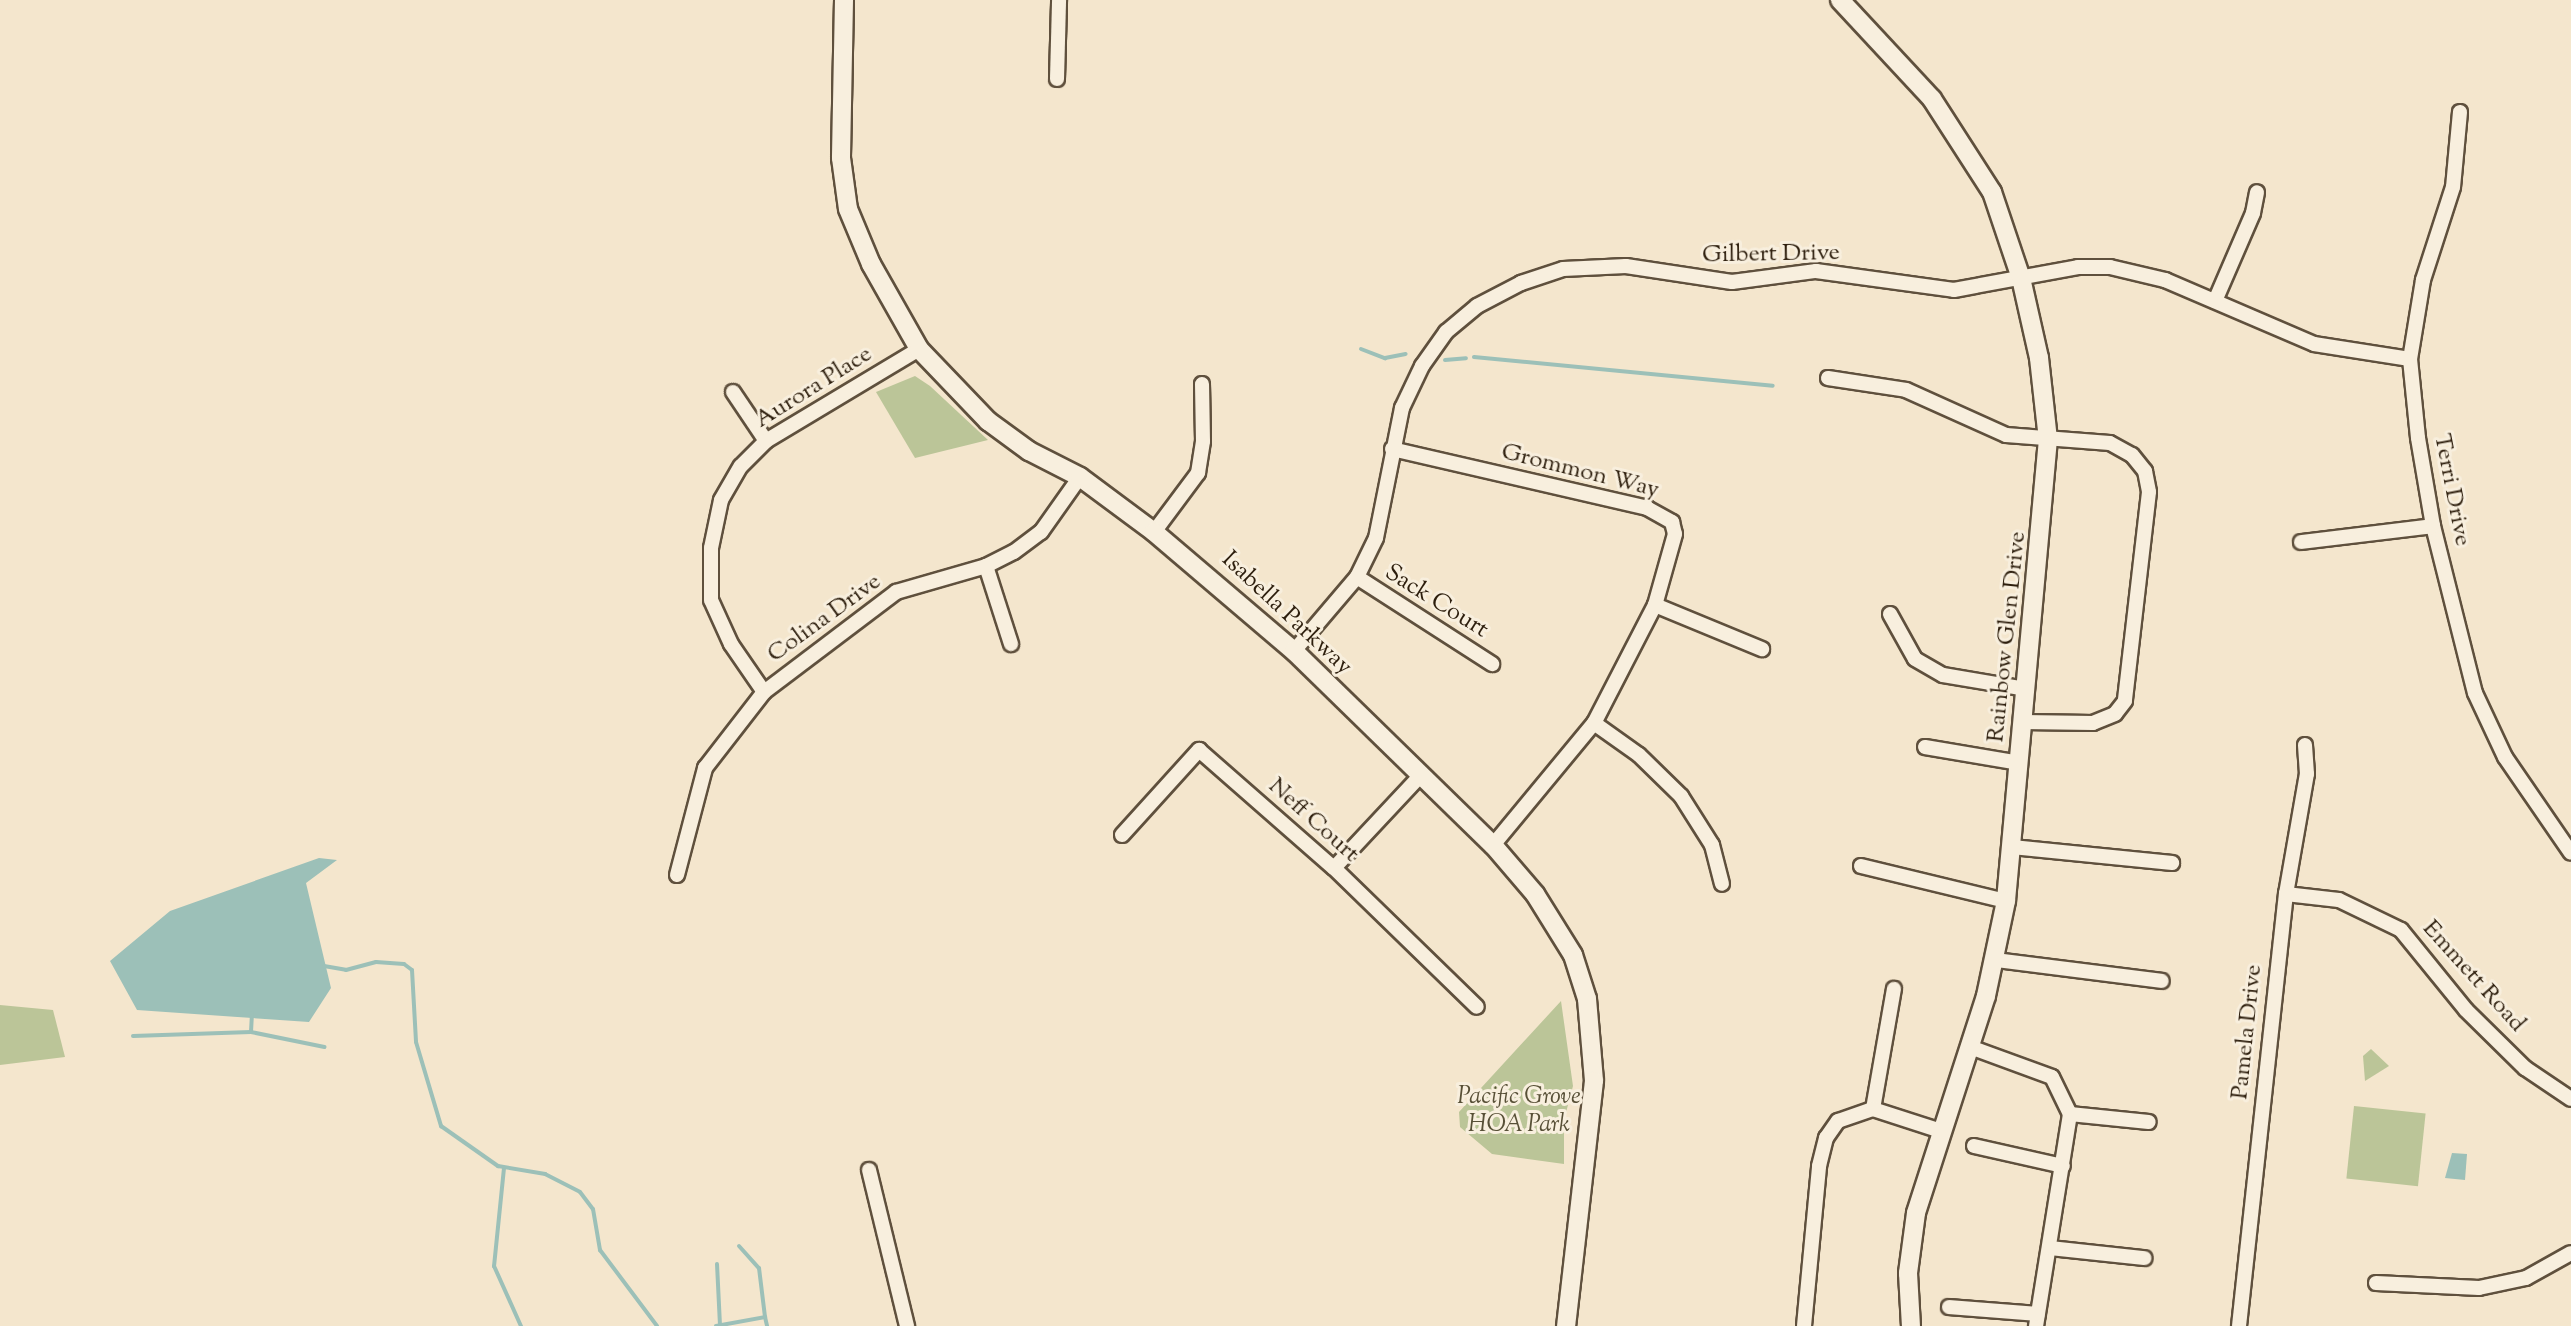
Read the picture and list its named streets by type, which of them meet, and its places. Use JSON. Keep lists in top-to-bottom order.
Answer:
{
  "streets": {
    "street": [
      "Gilbert Drive",
      "Aurora Place",
      "Grommon Way",
      "Terri Drive",
      "Sack Court",
      "Isabella Parkway",
      "Colina Drive",
      "Rainbow Glen Drive",
      "Neff Court",
      "Emmett Road",
      "Pamela Drive"
    ]
  },
  "crossings": [
    ["Gilbert Drive", "Grommon Way"],
    ["Gilbert Drive", "Terri Drive"],
    ["Gilbert Drive", "Sack Court"],
    ["Gilbert Drive", "Isabella Parkway"],
    ["Gilbert Drive", "Rainbow Glen Drive"],
    ["Aurora Place", "Isabella Parkway"],
    ["Aurora Place", "Colina Drive"],
    ["Grommon Way", "Isabella Parkway"],
    ["Isabella Parkway", "Colina Drive"],
    ["Emmett Road", "Pamela Drive"]
  ],
  "parks": ["Pacific Grove HOA Park"]
}
